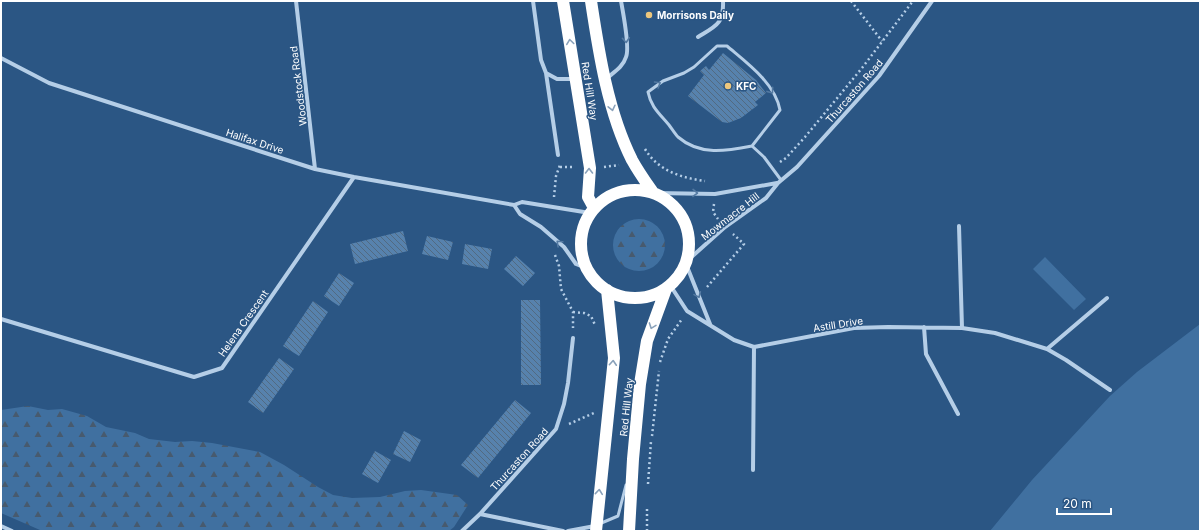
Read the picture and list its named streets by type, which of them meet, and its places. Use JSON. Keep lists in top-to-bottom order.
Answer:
{
  "streets": {
    "highway": ["Red Hill Way"],
    "street": [
      "Woodstock Road",
      "Thurcaston Road",
      "Halifax Drive",
      "Mowmacre Hill",
      "Helena Crescent",
      "Astill Drive"
    ]
  },
  "crossings": [
    ["Woodstock Road", "Halifax Drive"],
    ["Red Hill Way", "Halifax Drive"],
    ["Red Hill Way", "Mowmacre Hill"],
    ["Thurcaston Road", "Mowmacre Hill"],
    ["Halifax Drive", "Mowmacre Hill"],
    ["Halifax Drive", "Helena Crescent"]
  ],
  "one_way": ["Mowmacre Hill"],
  "places": ["Morrisons Daily", "KFC"],
  "scale_bar": "20 m"
}
